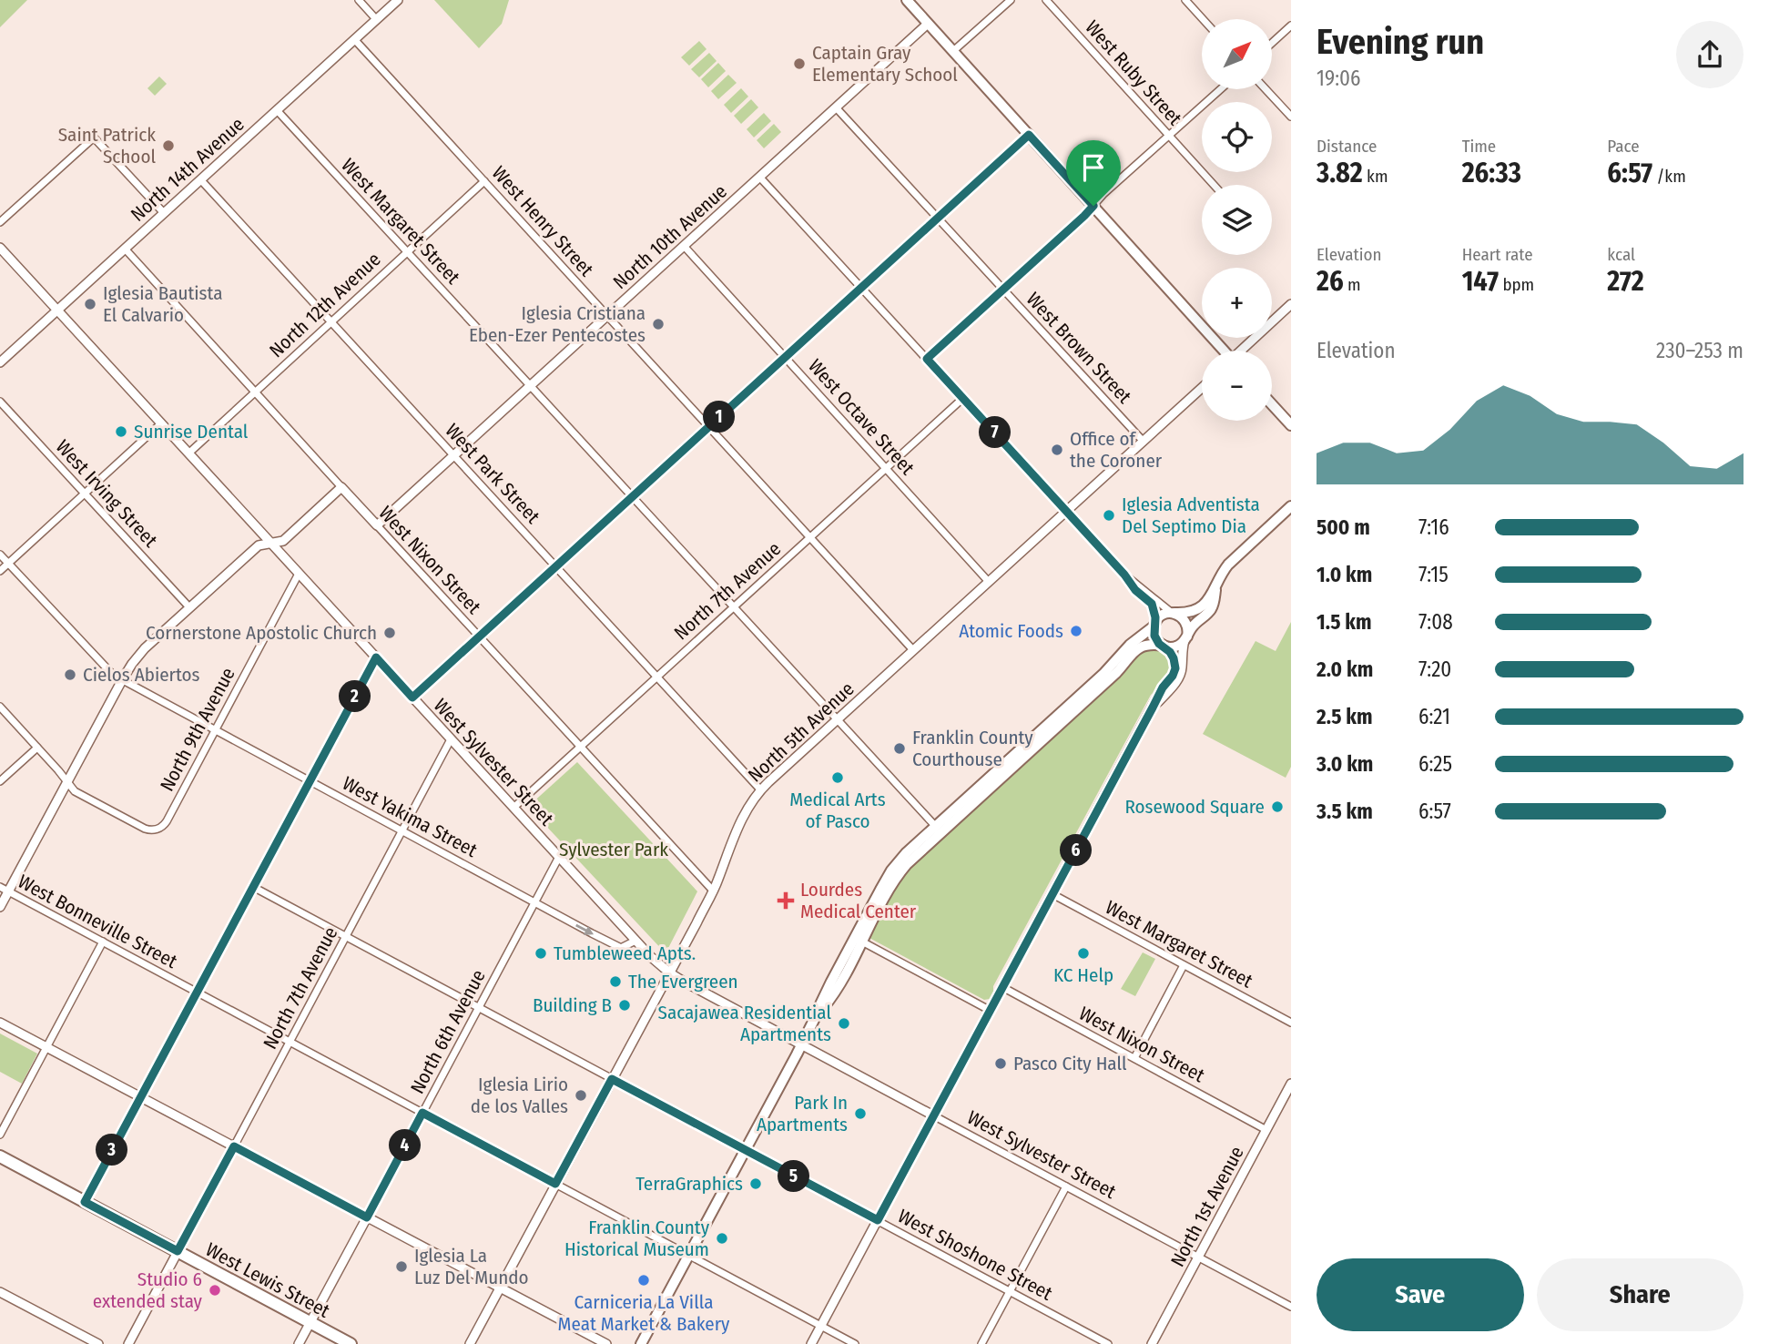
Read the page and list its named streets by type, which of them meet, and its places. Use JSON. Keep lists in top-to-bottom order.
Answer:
{
  "streets": {
    "main road": ["West Lewis Street"],
    "street": [
      "West Ruby Street",
      "North 14th Avenue",
      "West Margaret Street",
      "West Henry Street",
      "North 10th Avenue",
      "North 12th Avenue",
      "West Brown Street",
      "West Octave Street",
      "West Park Street",
      "West Irving Street",
      "West Nixon Street",
      "North 7th Avenue",
      "North 9th Avenue",
      "North 5th Avenue",
      "West Sylvester Street",
      "West Yakima Street",
      "West Bonneville Street",
      "North 6th Avenue",
      "North 1st Avenue",
      "West Shoshone Street"
    ]
  },
  "crossings": [
    ["North 14th Avenue", "West Margaret Street"],
    ["North 14th Avenue", "West Henry Street"],
    ["North 14th Avenue", "West Park Street"],
    ["North 14th Avenue", "West Nixon Street"],
    ["North 14th Avenue", "West Sylvester Street"],
    ["West Margaret Street", "North 10th Avenue"],
    ["West Margaret Street", "North 12th Avenue"],
    ["West Margaret Street", "North 7th Avenue"],
    ["West Margaret Street", "North 5th Avenue"],
    ["West Henry Street", "North 10th Avenue"],
    ["West Henry Street", "North 12th Avenue"],
    ["West Henry Street", "North 7th Avenue"],
    ["West Henry Street", "North 5th Avenue"],
    ["North 10th Avenue", "West Brown Street"],
    ["North 10th Avenue", "West Octave Street"],
    ["North 10th Avenue", "West Park Street"],
    ["North 10th Avenue", "West Nixon Street"],
    ["North 12th Avenue", "West Park Street"],
    ["North 12th Avenue", "West Nixon Street"],
    ["North 12th Avenue", "West Sylvester Street"],
    ["West Brown Street", "North 5th Avenue"],
    ["West Octave Street", "North 7th Avenue"],
    ["West Octave Street", "North 5th Avenue"],
    ["West Park Street", "North 7th Avenue"],
    ["West Park Street", "North 5th Avenue"],
    ["West Nixon Street", "North 7th Avenue"],
    ["West Nixon Street", "North 5th Avenue"],
    ["West Nixon Street", "North 1st Avenue"],
    ["North 7th Avenue", "West Sylvester Street"],
    ["North 7th Avenue", "West Yakima Street"],
    ["North 7th Avenue", "West Bonneville Street"],
    ["North 7th Avenue", "West Shoshone Street"],
    ["North 7th Avenue", "West Lewis Street"],
    ["North 9th Avenue", "West Sylvester Street"],
    ["North 9th Avenue", "West Yakima Street"],
    ["North 5th Avenue", "West Sylvester Street"],
    ["North 5th Avenue", "West Bonneville Street"],
    ["North 5th Avenue", "West Shoshone Street"],
    ["West Sylvester Street", "West Yakima Street"],
    ["West Sylvester Street", "North 6th Avenue"],
    ["West Sylvester Street", "North 1st Avenue"],
    ["West Yakima Street", "North 6th Avenue"],
    ["West Bonneville Street", "North 6th Avenue"],
    ["North 6th Avenue", "West Shoshone Street"],
    ["North 6th Avenue", "West Lewis Street"]
  ],
  "parks": ["Sylvester Park"],
  "places": {
    "other": [
      "Captain Gray Elementary School",
      "Saint Patrick School",
      "Iglesia Bautista El Calvario",
      "Iglesia Cristiana Eben-Ezer Pentecostes",
      "Sunrise Dental",
      "Office of the Coroner",
      "Iglesia Adventista Del Septimo Dia",
      "Atomic Foods",
      "Cornerstone Apostolic Church",
      "Cielos Abiertos",
      "Franklin County Courthouse",
      "Medical Arts of Pasco",
      "Rosewood Square",
      "Tumbleweed Apts.",
      "KC Help",
      "The Evergreen",
      "Building B",
      "Sacajawea Residential Apartments",
      "Pasco City Hall",
      "Iglesia Lirio de los Valles",
      "Park In Apartments",
      "TerraGraphics",
      "Franklin County Historical Museum",
      "Iglesia La Luz Del Mundo",
      "Carniceria La Villa Meat Market & Bakery",
      "Studio 6 extended stay"
    ],
    "health": ["Lourdes Medical Center"]
  },
  "north": "top right",
  "page": {
    "heading": ["Evening run", "19:06"],
    "map_buttons": ["+", "−"],
    "stats": [
      ["Distance", "3.82 km"],
      ["Time", "26:33"],
      ["Pace", "6:57 /km"],
      ["Elevation", "26 m"],
      ["Heart rate", "147 bpm"],
      ["kcal", "272"]
    ],
    "chart": ["Elevation", "230–253 m"],
    "pins": [
      "1",
      "7",
      "2",
      "6",
      "4",
      "3",
      "5"
    ],
    "list": [
      {
        "name": "500 m",
        "note": "7:16"
      },
      {
        "name": "1.0 km",
        "note": "7:15"
      },
      {
        "name": "1.5 km",
        "note": "7:08"
      },
      {
        "name": "2.0 km",
        "note": "7:20"
      },
      {
        "name": "2.5 km",
        "note": "6:21"
      },
      {
        "name": "3.0 km",
        "note": "6:25"
      },
      {
        "name": "3.5 km",
        "note": "6:57"
      }
    ],
    "buttons": ["Save", "Share"]
  }
}
